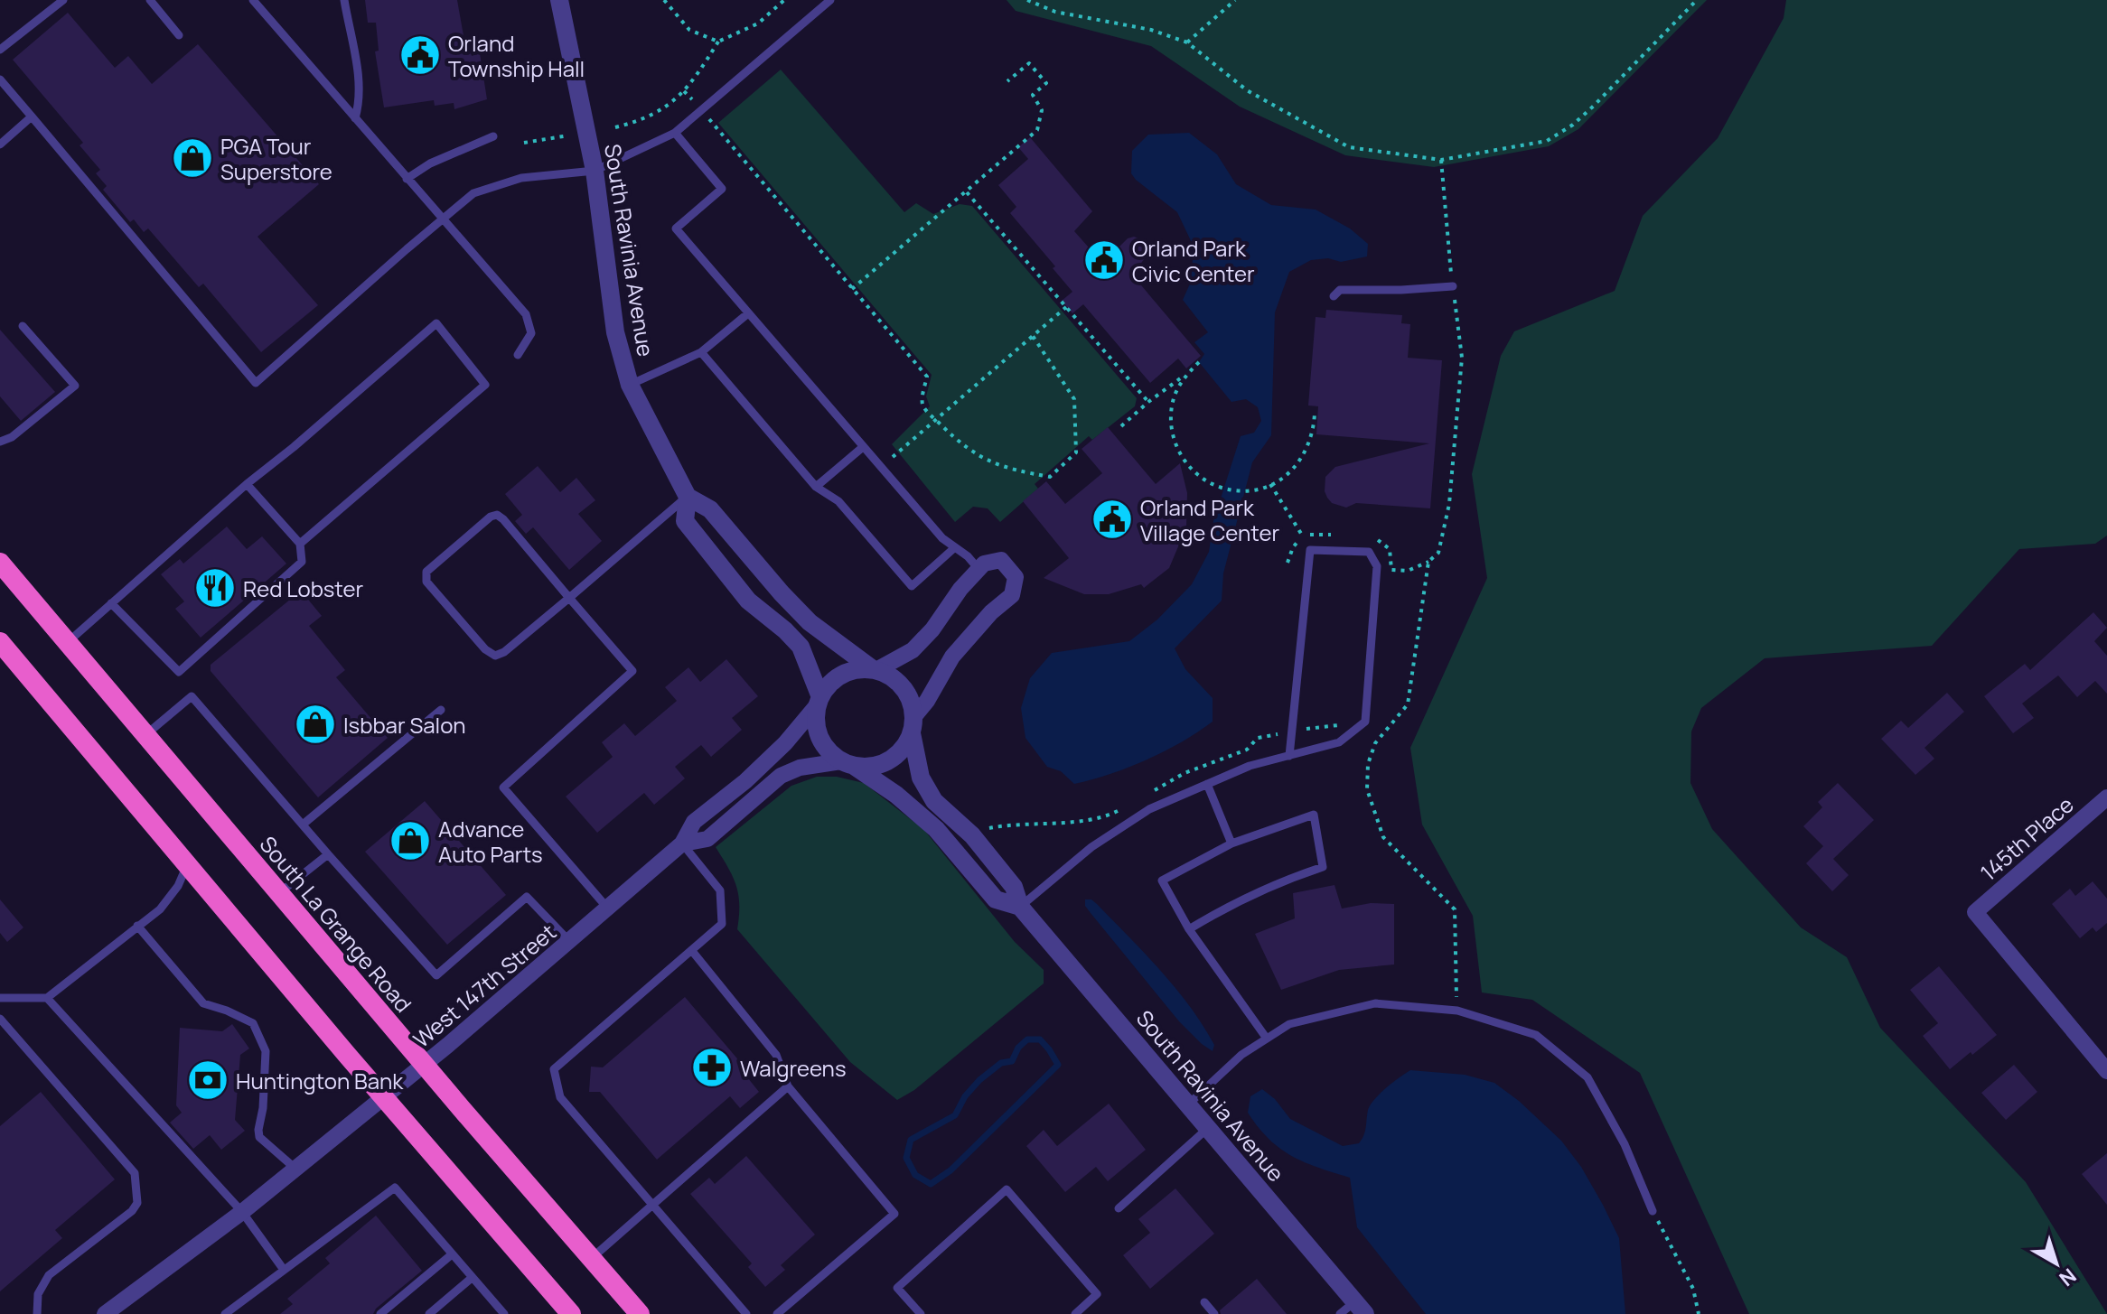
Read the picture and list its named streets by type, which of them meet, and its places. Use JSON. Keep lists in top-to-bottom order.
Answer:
{
  "streets": {
    "highway": ["South La Grange Road"],
    "street": ["South Ravinia Avenue", "145th Place", "West 147th Street"]
  },
  "crossings": [
    ["South Ravinia Avenue", "West 147th Street"],
    ["South La Grange Road", "West 147th Street"]
  ],
  "places": {
    "public building": ["Orland Township Hall", "Orland Park Civic Center", "Orland Park Village Center"],
    "shop": ["PGA Tour Superstore", "Isbbar Salon", "Advance Auto Parts"],
    "restaurant": ["Red Lobster"],
    "pharmacy": ["Walgreens"],
    "bank": ["Huntington Bank"]
  },
  "north": "bottom right"
}
